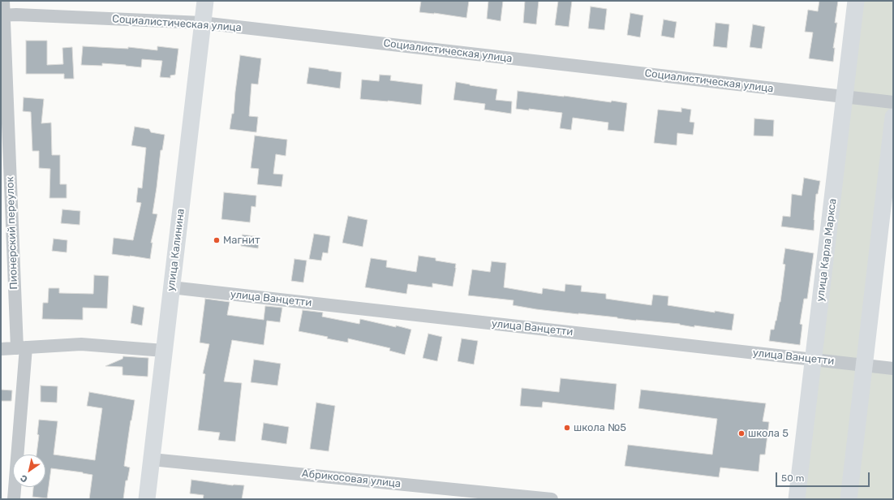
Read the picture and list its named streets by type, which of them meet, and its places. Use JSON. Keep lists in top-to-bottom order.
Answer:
{
  "streets": {
    "main road": ["улица Калинина", "улица Карла Маркса"],
    "street": [
      "Социалистическая улица",
      "Пионерский переулок",
      "улица Ванцетти",
      "Абрикосовая улица"
    ]
  },
  "crossings": [
    ["Социалистическая улица", "Пионерский переулок"],
    ["Социалистическая улица", "улица Калинина"],
    ["Социалистическая улица", "улица Карла Маркса"],
    ["улица Калинина", "улица Ванцетти"],
    ["улица Калинина", "Абрикосовая улица"],
    ["улица Карла Маркса", "улица Ванцетти"]
  ],
  "places": ["Магнит", "школа №5", "школа 5"],
  "scale_bar": "50 m",
  "north": "bottom left"
}
